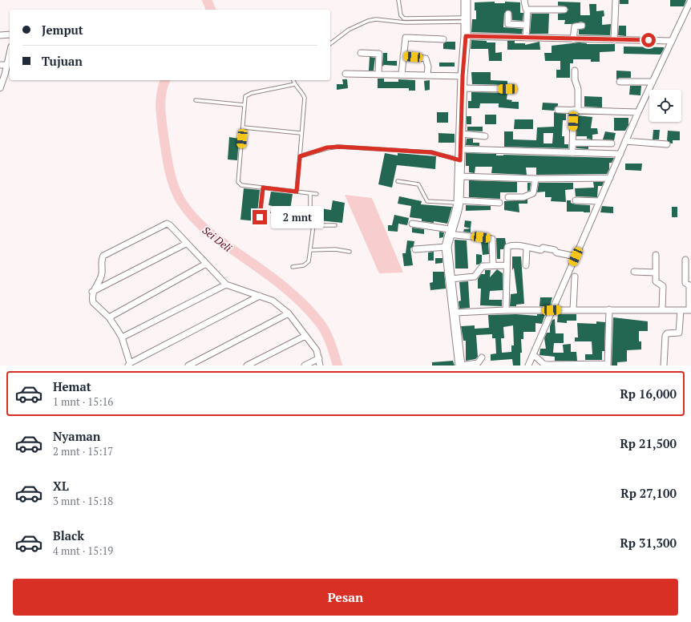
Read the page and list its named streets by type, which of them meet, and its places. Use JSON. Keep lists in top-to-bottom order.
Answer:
{
  "water": ["Sei Deli"],
  "page": {
    "banner": ["Jemput", "Tujuan"],
    "bubble": "2 mnt",
    "list": [
      {
        "name": "Hemat",
        "note": "1 mnt · 15:16",
        "value": "Rp 16,000"
      },
      {
        "name": "Nyaman",
        "note": "2 mnt · 15:17",
        "value": "Rp 21,500"
      },
      {
        "name": "XL",
        "note": "3 mnt · 15:18",
        "value": "Rp 27,100"
      },
      {
        "name": "Black",
        "note": "4 mnt · 15:19",
        "value": "Rp 31,300"
      }
    ],
    "buttons": "Pesan"
  }
}
